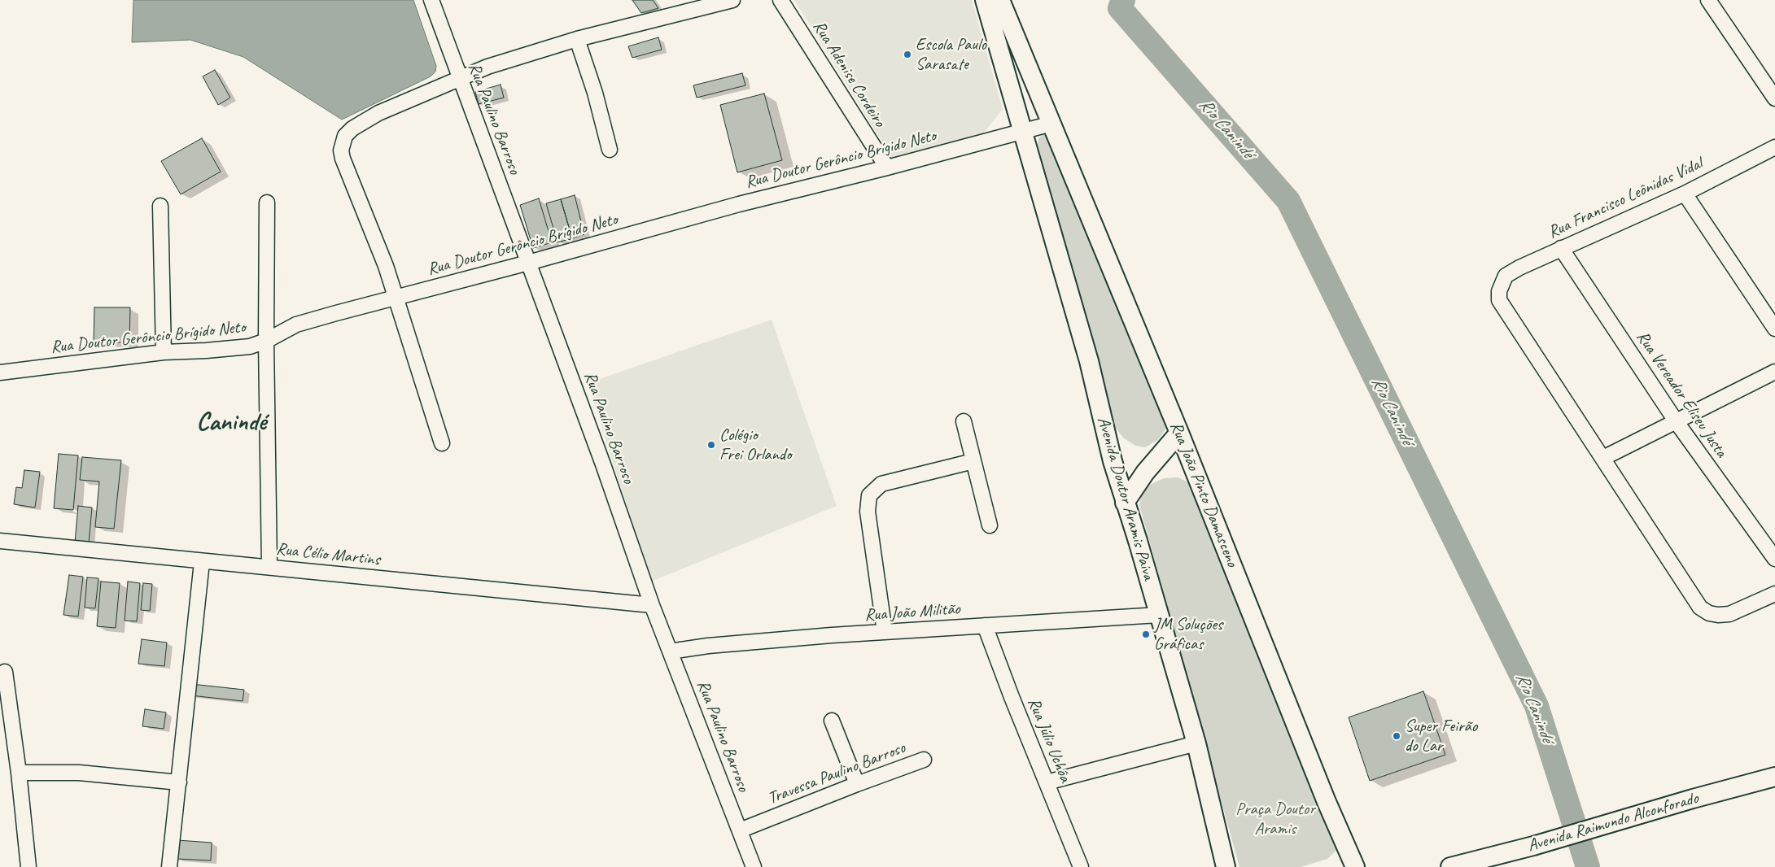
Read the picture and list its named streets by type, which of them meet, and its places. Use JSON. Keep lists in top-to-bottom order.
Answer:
{
  "streets": {
    "main road": ["Rua João Pinto Damasceno", "Avenida Doutor Aramis Paiva", "Avenida Raimundo Alconforado"],
    "street": [
      "Rua Adenise Cordeiro",
      "Rua Paulino Barroso",
      "Rua Doutor Gerôncio Brígido Neto",
      "Rua Francisco Leônidas Vidal",
      "Rua Vereador Eliseu Justa",
      "Rua Célio Martins",
      "Rua João Militão",
      "Rua Júlio Uchôa",
      "Travessa Paulino Barroso"
    ]
  },
  "crossings": [
    ["Rua Adenise Cordeiro", "Rua Doutor Gerôncio Brígido Neto"],
    ["Rua Paulino Barroso", "Rua Doutor Gerôncio Brígido Neto"],
    ["Rua Paulino Barroso", "Rua Célio Martins"],
    ["Rua Paulino Barroso", "Rua João Militão"],
    ["Rua Paulino Barroso", "Travessa Paulino Barroso"],
    ["Rua Doutor Gerôncio Brígido Neto", "Rua João Pinto Damasceno"],
    ["Rua Doutor Gerôncio Brígido Neto", "Avenida Doutor Aramis Paiva"],
    ["Rua Francisco Leônidas Vidal", "Rua Vereador Eliseu Justa"],
    ["Avenida Doutor Aramis Paiva", "Rua João Militão"],
    ["Rua João Militão", "Rua Júlio Uchôa"]
  ],
  "districts": ["Canindé"],
  "water": ["Rio Canindé"],
  "parks": ["Praça Doutor Aramis"],
  "places": [
    "Escola Paulo Sarasate",
    "Colégio Frei Orlando",
    "JM Soluções Gráficas",
    "Super Feirão do Lar"
  ]
}
